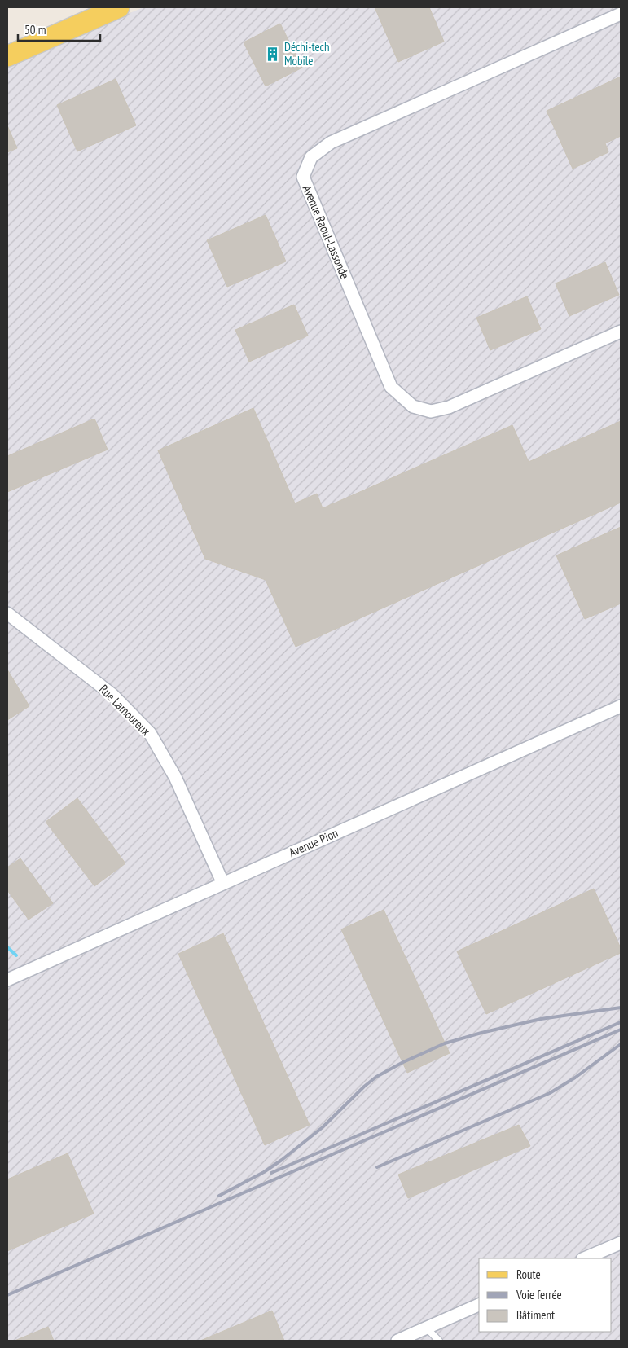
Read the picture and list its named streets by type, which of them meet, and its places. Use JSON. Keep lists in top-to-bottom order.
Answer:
{
  "streets": {
    "street": ["Avenue Raoul-Lassonde", "Rue Lamoureux", "Avenue Pion"]
  },
  "crossings": [
    ["Rue Lamoureux", "Avenue Pion"]
  ],
  "places": {
    "building": ["Déchi-tech Mobile"]
  },
  "legend": ["Route", "Voie ferrée", "Bâtiment"],
  "scale_bar": "50 m"
}
